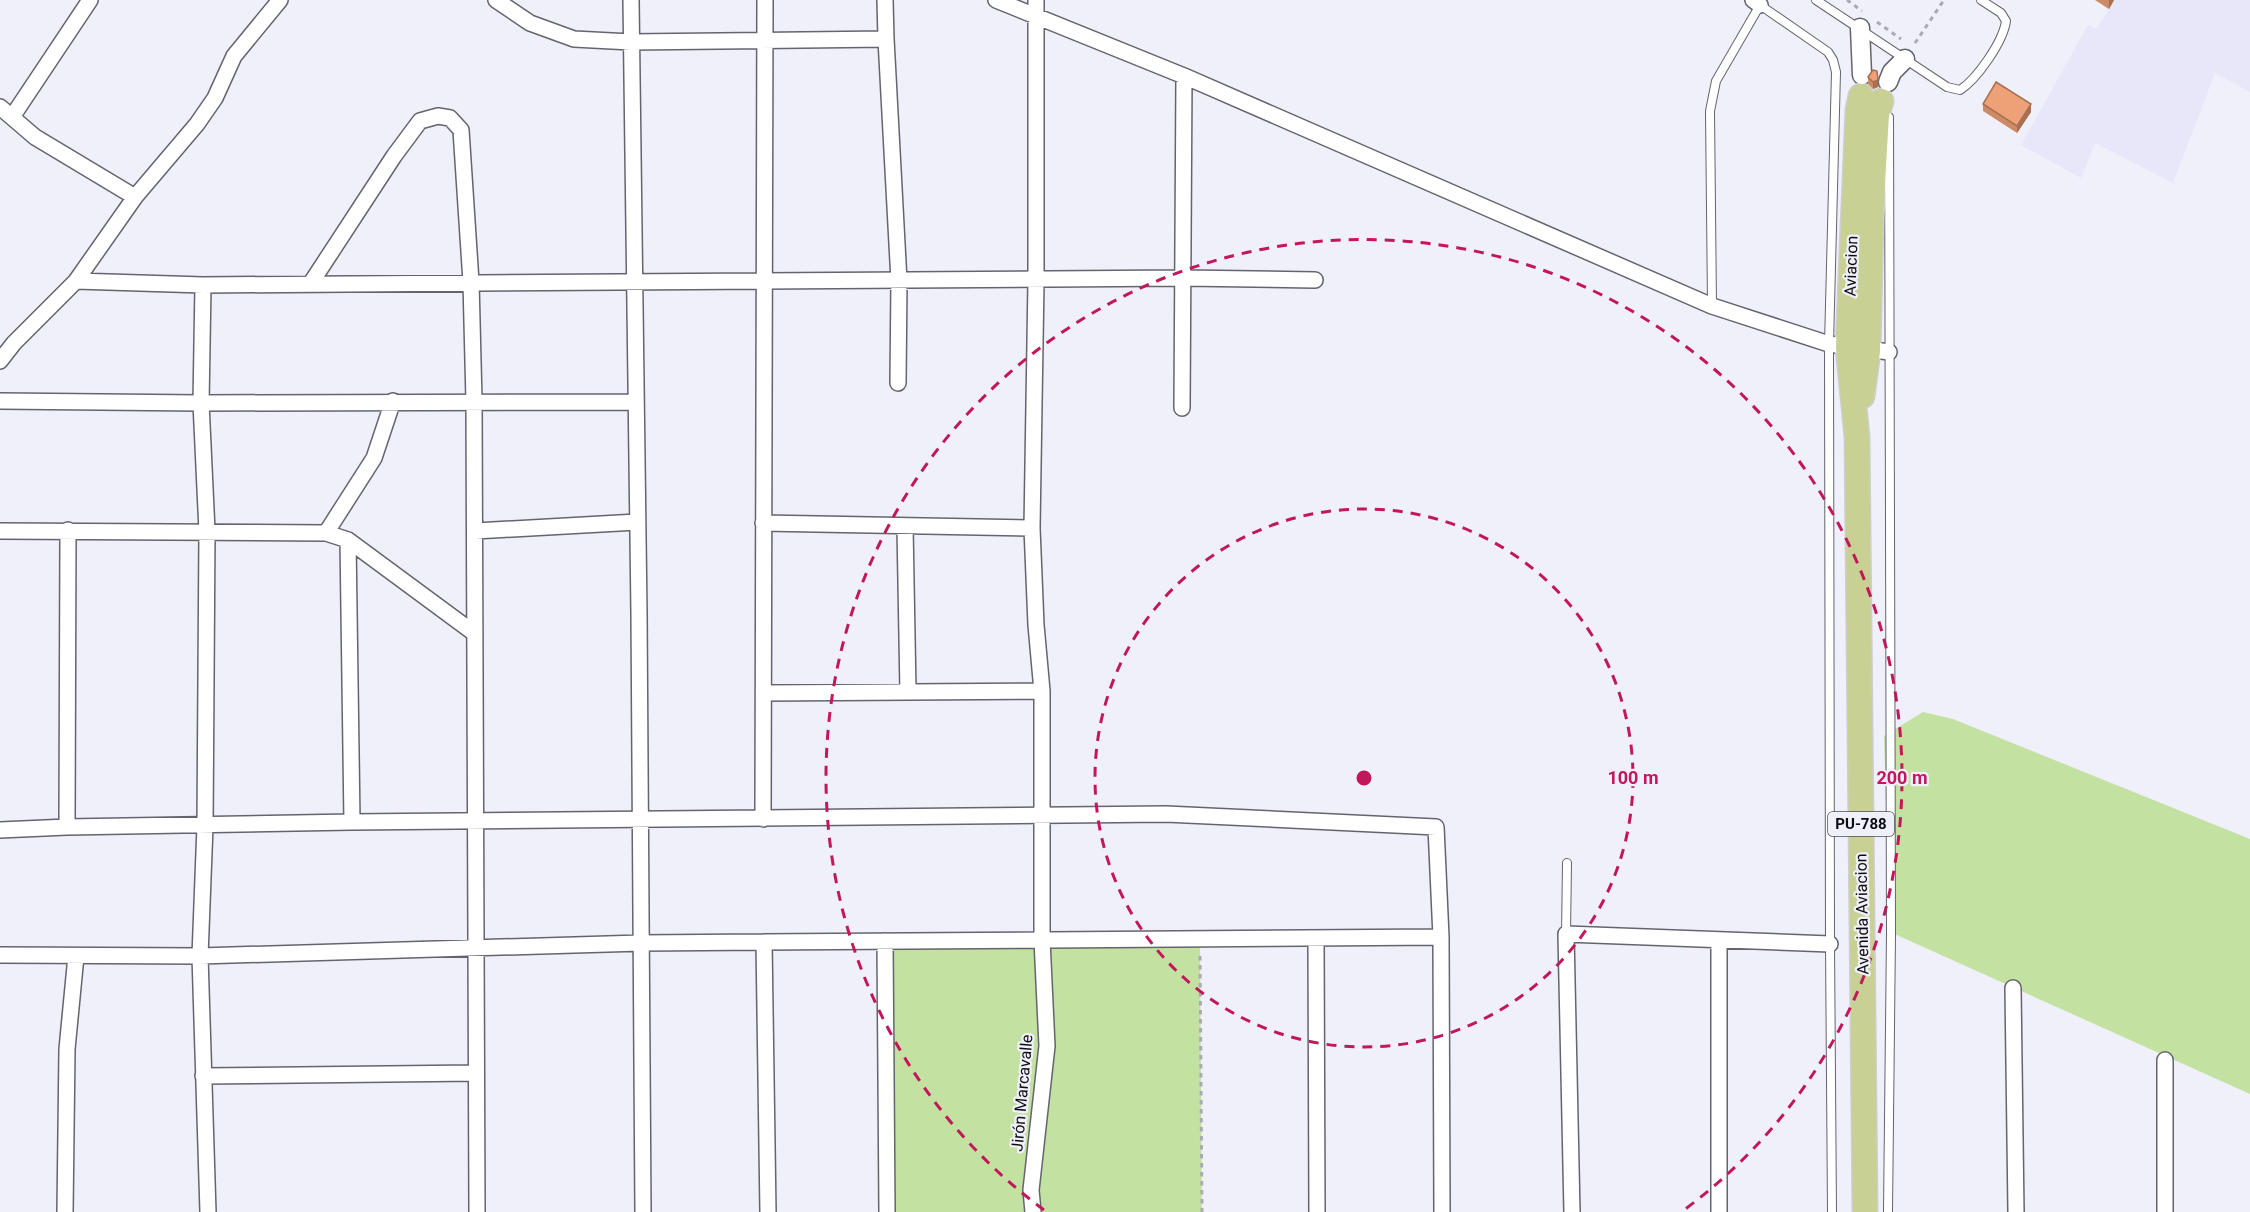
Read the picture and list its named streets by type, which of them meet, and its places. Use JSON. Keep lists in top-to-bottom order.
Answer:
{
  "streets": {
    "main road": ["Aviacion", "PU-788", "Avenida Aviacion"],
    "street": ["Jirón Marcavalle"]
  },
  "crossings": [
    ["Aviacion", "Avenida Aviacion"]
  ],
  "rings": ["100 m", "200 m"]
}
